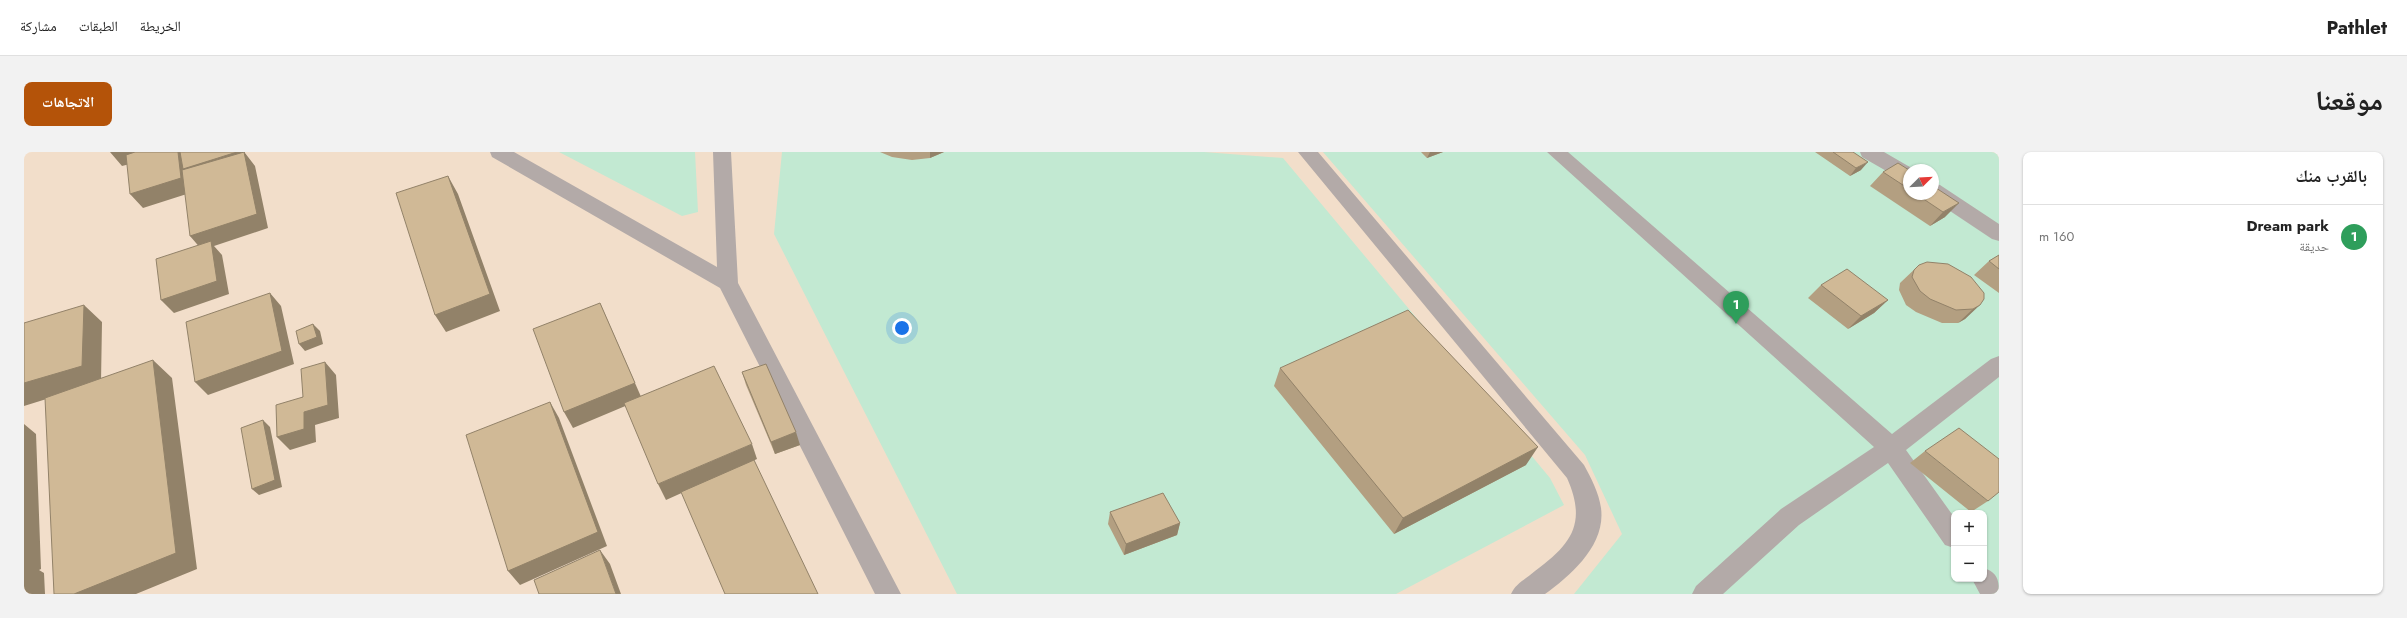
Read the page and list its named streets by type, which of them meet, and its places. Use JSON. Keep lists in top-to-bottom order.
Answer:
{
  "north": "top right",
  "page": {
    "header": "Pathlet",
    "nav": ["الخريطة", "الطبقات", "مشاركة"],
    "title": "موقعنا",
    "buttons": "الاتجاهات",
    "heading": "بالقرب منك",
    "list": [
      {
        "mark": "1",
        "name": "Dream park",
        "note": "حديقة",
        "value": "160 m"
      }
    ],
    "pins": "1",
    "map_buttons": ["+", "−"]
  }
}
